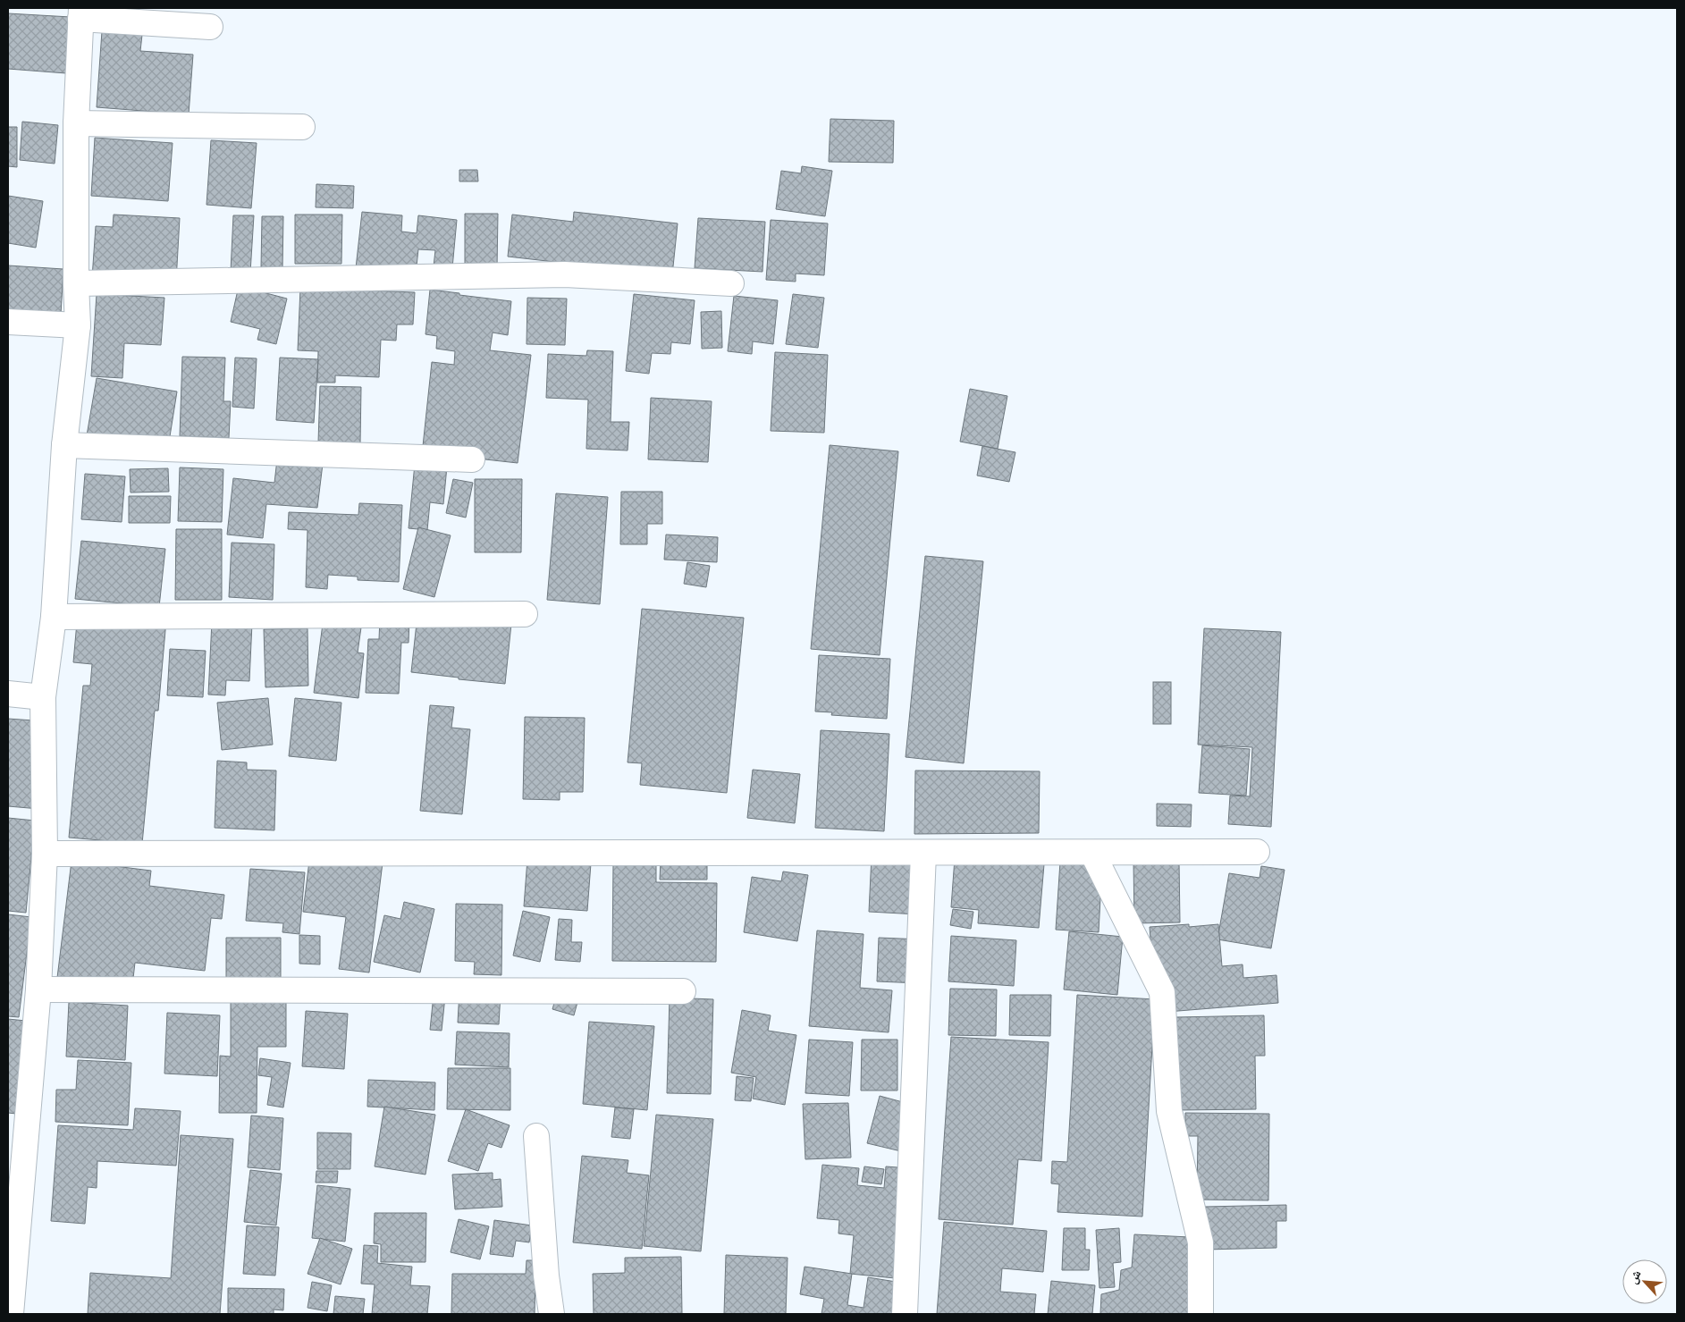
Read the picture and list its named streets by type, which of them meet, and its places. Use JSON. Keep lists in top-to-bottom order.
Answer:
{
  "north": "top left"
}
